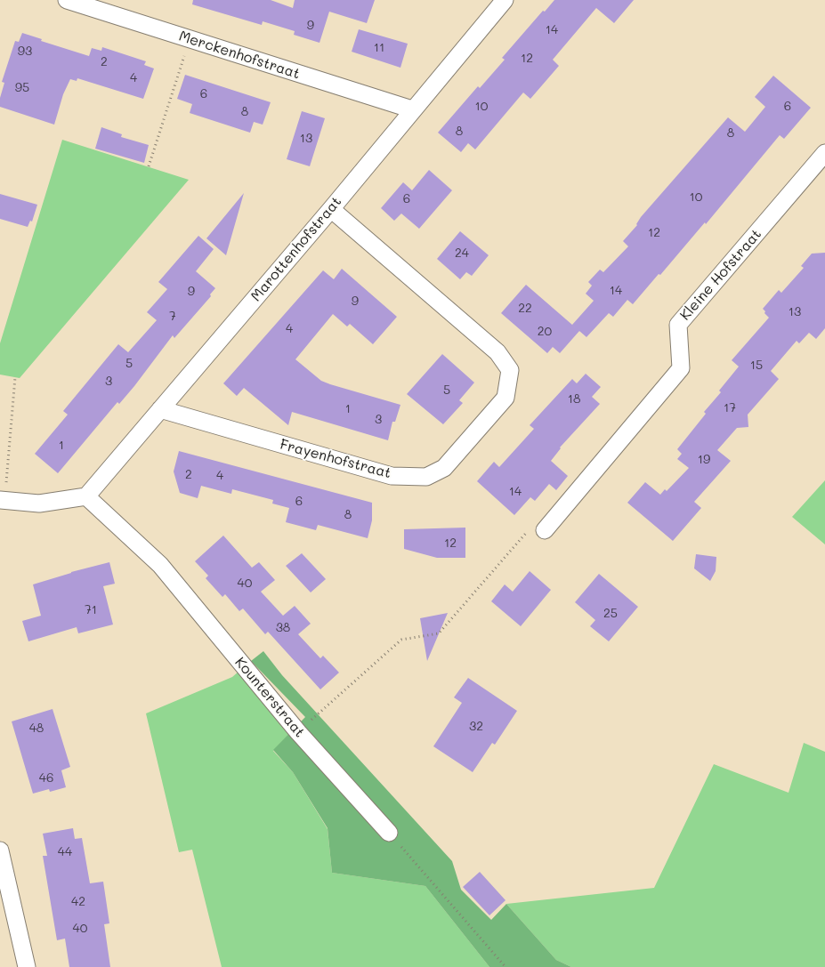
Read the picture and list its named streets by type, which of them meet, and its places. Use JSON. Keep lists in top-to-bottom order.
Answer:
{
  "streets": {
    "street": [
      "Merckenhofstraat",
      "Marottenhofstraat",
      "Kleine Hofstraat",
      "Frayenhofstraat",
      "Kounterstraat"
    ]
  },
  "crossings": [
    ["Merckenhofstraat", "Marottenhofstraat"],
    ["Marottenhofstraat", "Frayenhofstraat"],
    ["Marottenhofstraat", "Kounterstraat"]
  ],
  "house_numbers": [
    "9",
    "14",
    "11",
    "93",
    "12",
    "2",
    "4",
    "95",
    "6",
    "10",
    "6",
    "8",
    "8",
    "8",
    "13",
    "10",
    "6",
    "12",
    "24",
    "14",
    "9",
    "9",
    "22",
    "13",
    "7",
    "4",
    "20",
    "5",
    "15",
    "3",
    "5",
    "18",
    "17",
    "1",
    "3",
    "1",
    "19",
    "2",
    "4",
    "14",
    "6",
    "8",
    "12",
    "40",
    "71",
    "25",
    "38",
    "32",
    "48",
    "46",
    "44",
    "42",
    "40"
  ]
}
